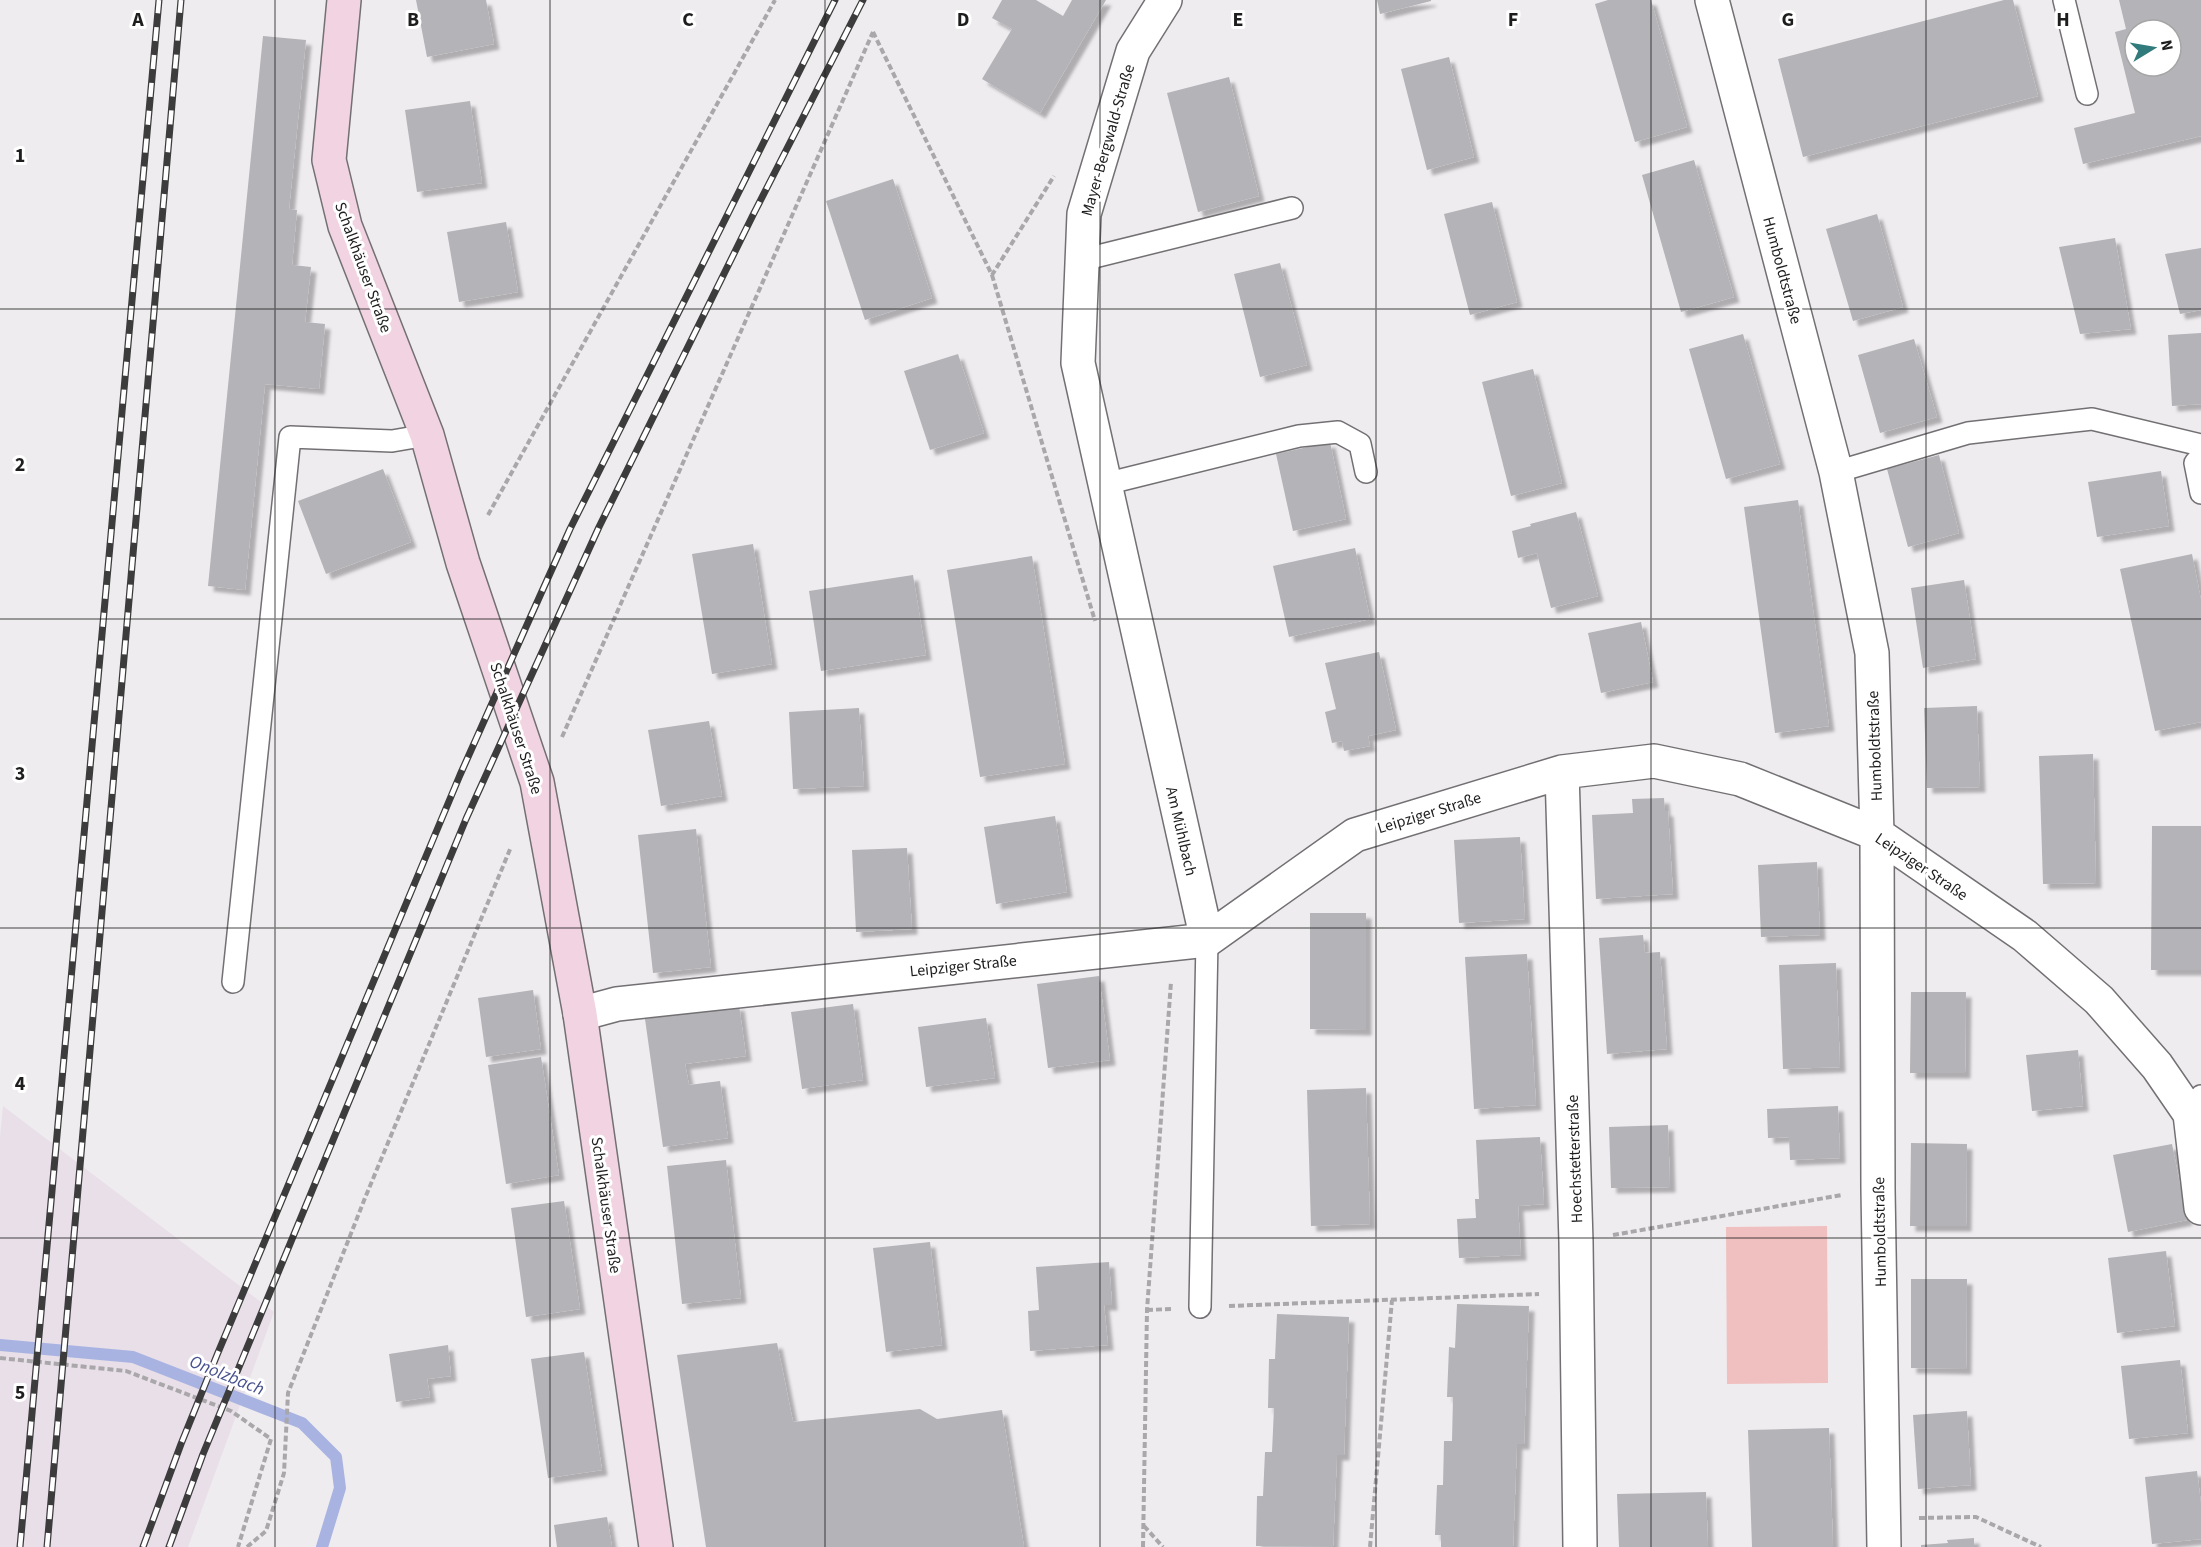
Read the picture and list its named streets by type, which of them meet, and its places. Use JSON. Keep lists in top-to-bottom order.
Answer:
{
  "streets": {
    "street": [
      "Mayer-Bergwald-Straße",
      "Schalkhäuser Straße",
      "Humboldtstraße",
      "Leipziger Straße",
      "Am Mühlbach",
      "Hoechstetterstraße"
    ]
  },
  "crossings": [
    ["Mayer-Bergwald-Straße", "Am Mühlbach"],
    ["Schalkhäuser Straße", "Leipziger Straße"],
    ["Humboldtstraße", "Leipziger Straße"],
    ["Leipziger Straße", "Am Mühlbach"],
    ["Leipziger Straße", "Hoechstetterstraße"]
  ],
  "water": ["Onolzbach"],
  "north": "right",
  "grid": {
    "columns": [
      "A",
      "B",
      "C",
      "D",
      "E",
      "F",
      "G",
      "H"
    ],
    "rows": [
      "1",
      "2",
      "3",
      "4",
      "5"
    ]
  }
}
